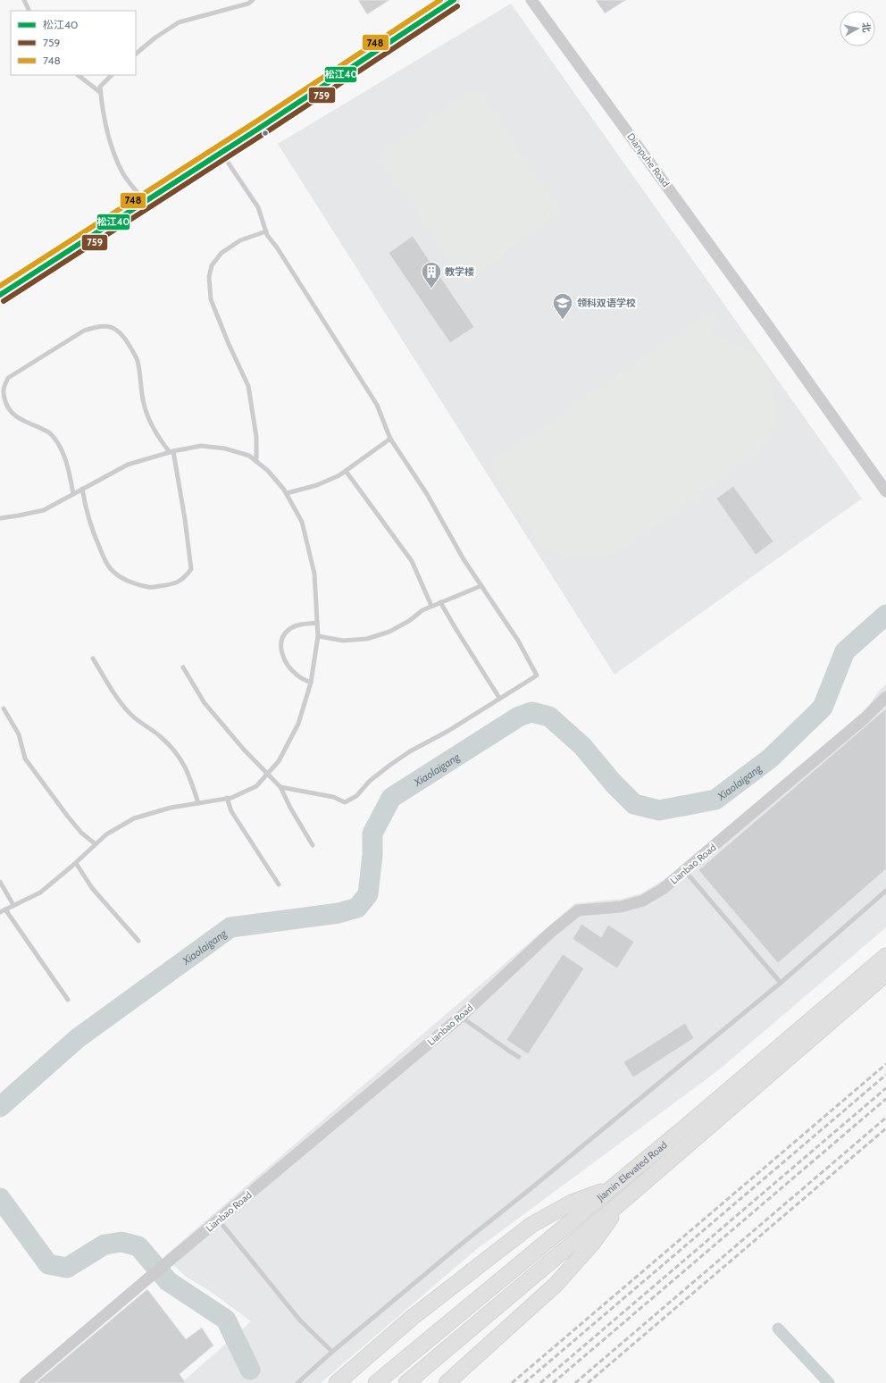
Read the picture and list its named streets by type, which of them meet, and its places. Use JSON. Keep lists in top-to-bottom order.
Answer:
{
  "streets": {
    "highway": ["Jiamin Elevated Road"],
    "street": ["Dianpuhe Road", "Lianbao Road"]
  },
  "water": ["Xiaolaigang"],
  "places": {
    "building": ["教学楼"],
    "school or university": ["领科双语学校"]
  },
  "lines": ["transit line 松江40", "transit line 748", "transit line 759"],
  "legend": ["松江40", "759", "748"],
  "north": "right"
}
